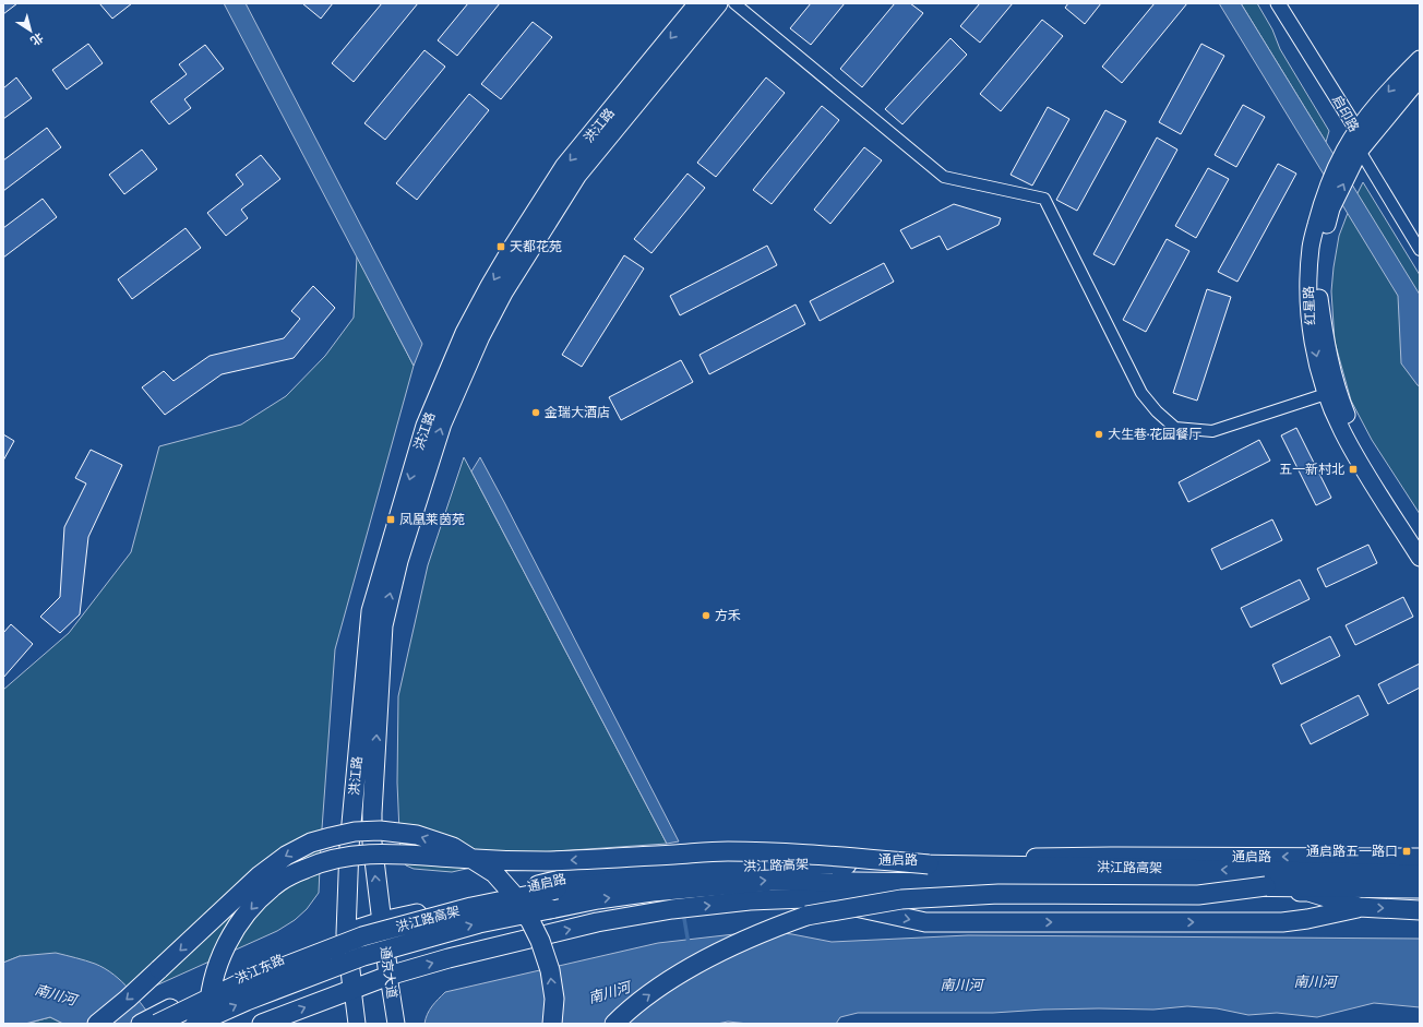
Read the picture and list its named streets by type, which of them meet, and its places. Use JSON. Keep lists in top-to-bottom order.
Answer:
{
  "streets": {
    "main road": [
      "洪江路",
      "红星路",
      "通启路",
      "洪江路高架",
      "洪江东路",
      "通京大道"
    ],
    "street": ["启印路"]
  },
  "crossings": [
    ["启印路", "红星路"],
    ["洪江路", "通启路"],
    ["洪江路", "洪江东路"],
    ["洪江路", "通京大道"],
    ["通启路", "洪江东路"],
    ["通启路", "通京大道"],
    ["洪江路高架", "洪江东路"],
    ["洪江东路", "通京大道"]
  ],
  "water": ["南川河"],
  "places": {
    "transit": [
      "天都花苑",
      "五一新村北",
      "凤凰莱茵苑",
      "通启路五一路口"
    ],
    "other": ["金瑞大酒店", "大生巷·花园餐厅", "方禾"]
  },
  "north": "bottom right"
}
